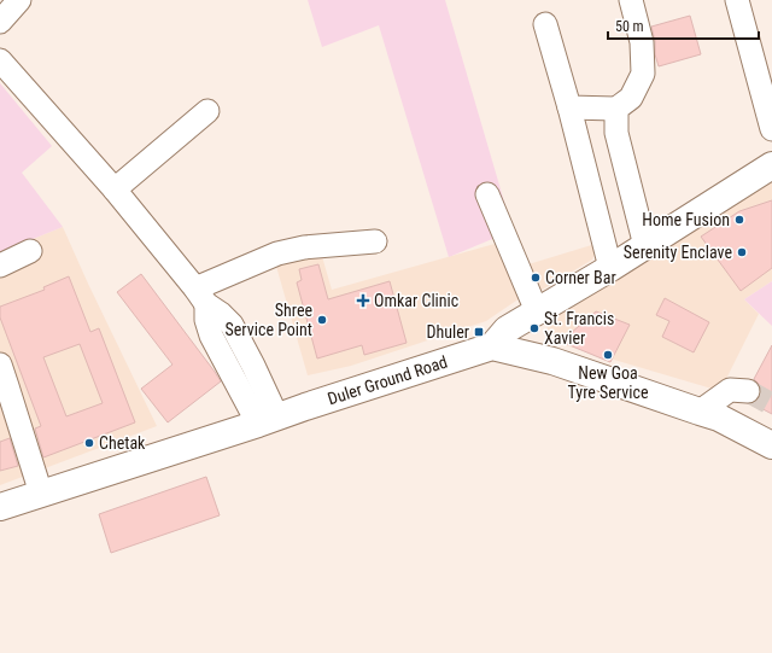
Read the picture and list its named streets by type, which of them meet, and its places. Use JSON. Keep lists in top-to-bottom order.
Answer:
{
  "streets": {
    "main road": ["Duler Ground Road"]
  },
  "places": {
    "other": [
      "Home Fusion",
      "Serenity Enclave",
      "Corner Bar",
      "Shree Service Point",
      "St. Francis Xavier",
      "New Goa Tyre Service",
      "Chetak"
    ],
    "health": ["Omkar Clinic"],
    "transit": ["Dhuler"]
  },
  "scale_bar": "50 m"
}
